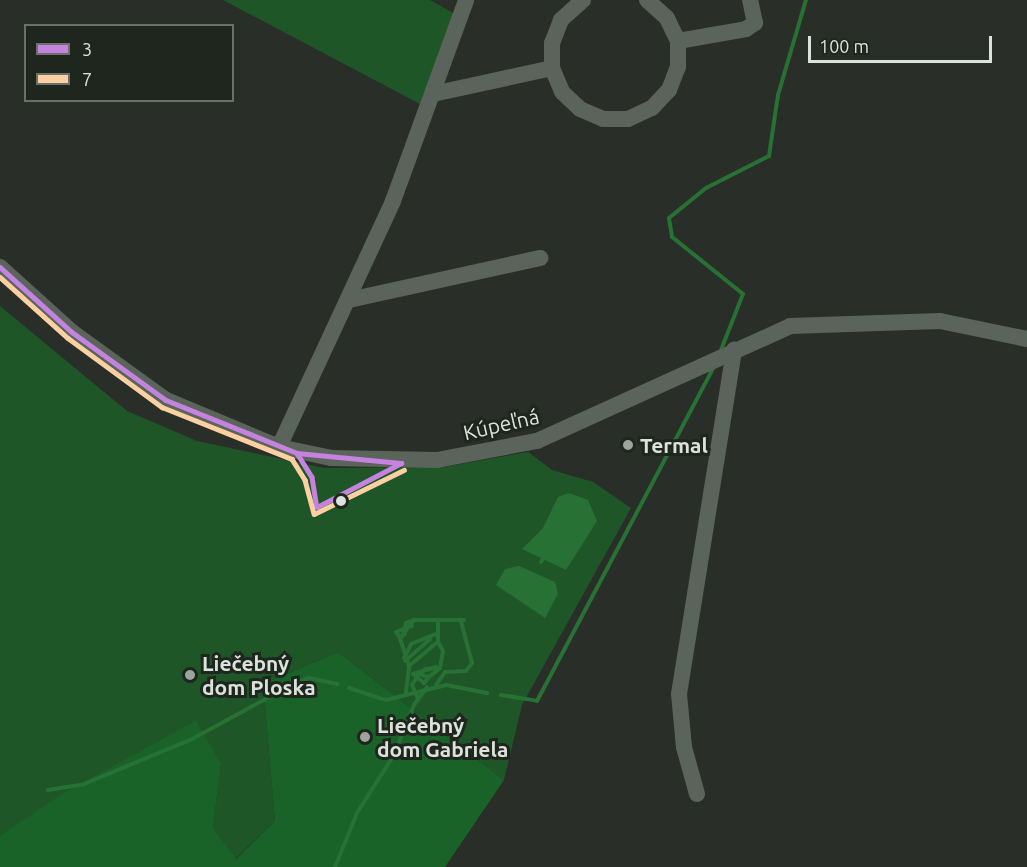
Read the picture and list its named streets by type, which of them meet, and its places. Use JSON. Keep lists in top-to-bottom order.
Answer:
{
  "streets": {
    "street": ["Kúpeľná"]
  },
  "places": ["Termal", "Liečebný dom Ploska", "Liečebný dom Gabriela"],
  "lines": ["transit line 3", "transit line 7"],
  "legend": ["3", "7"],
  "scale_bar": "100 m"
}
